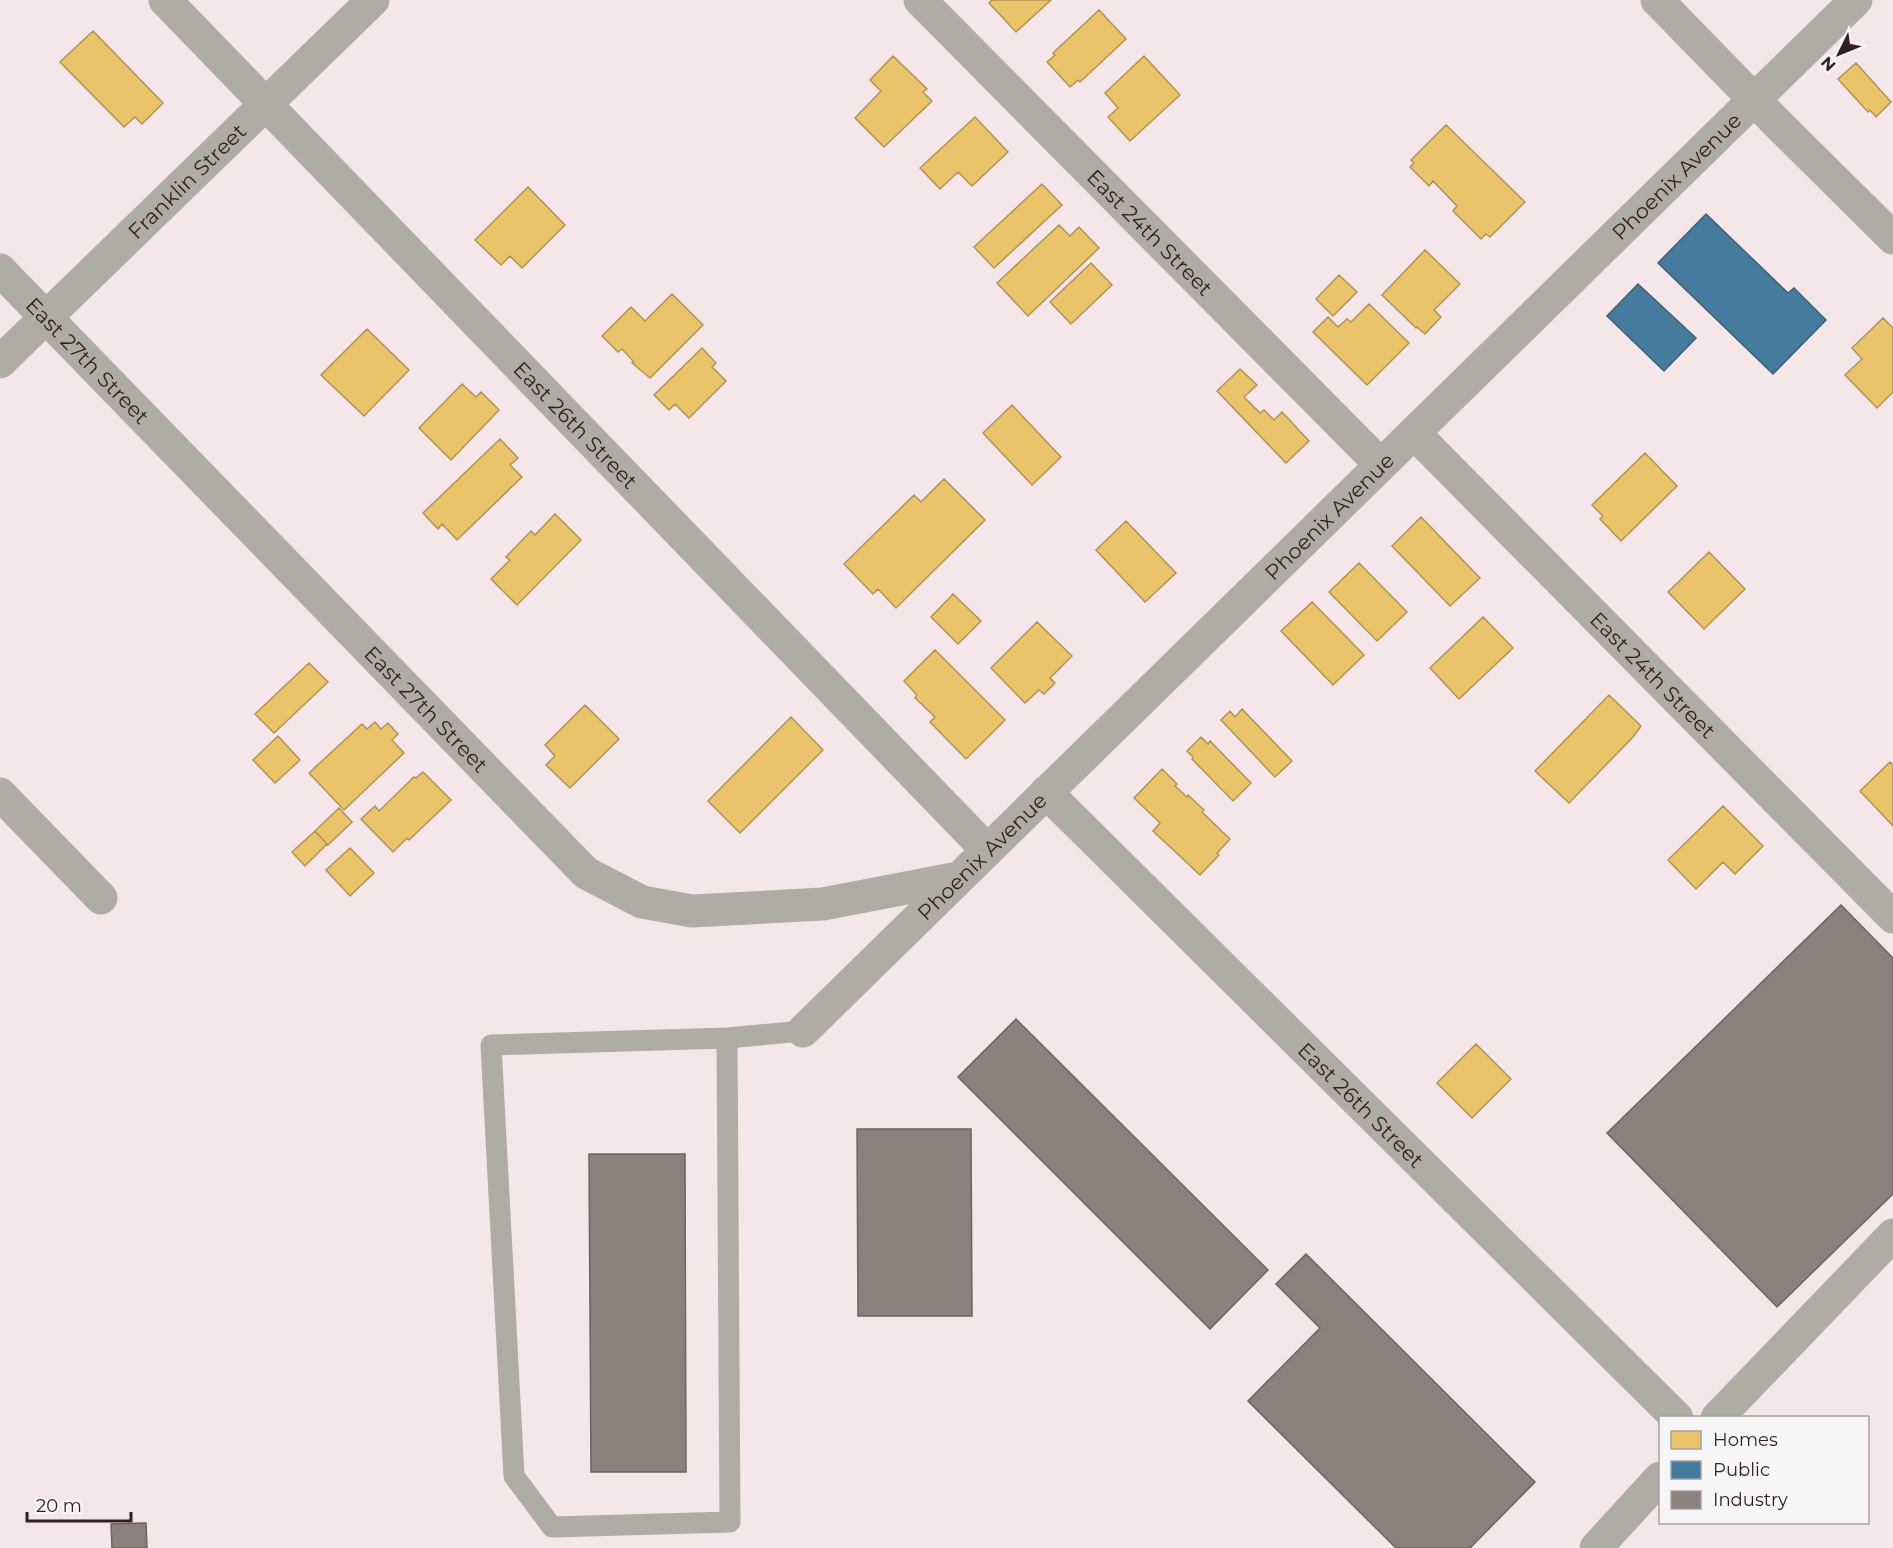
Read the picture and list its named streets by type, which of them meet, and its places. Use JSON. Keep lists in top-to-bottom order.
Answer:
{
  "streets": {
    "street": [
      "Phoenix Avenue",
      "Franklin Street",
      "East 24th Street",
      "East 27th Street",
      "East 26th Street"
    ]
  },
  "crossings": [
    ["Phoenix Avenue", "East 24th Street"],
    ["Phoenix Avenue", "East 27th Street"],
    ["Phoenix Avenue", "East 26th Street"],
    ["Franklin Street", "East 27th Street"],
    ["Franklin Street", "East 26th Street"]
  ],
  "legend": ["Homes", "Public", "Industry"],
  "scale_bar": "20 m",
  "north": "bottom left"
}
